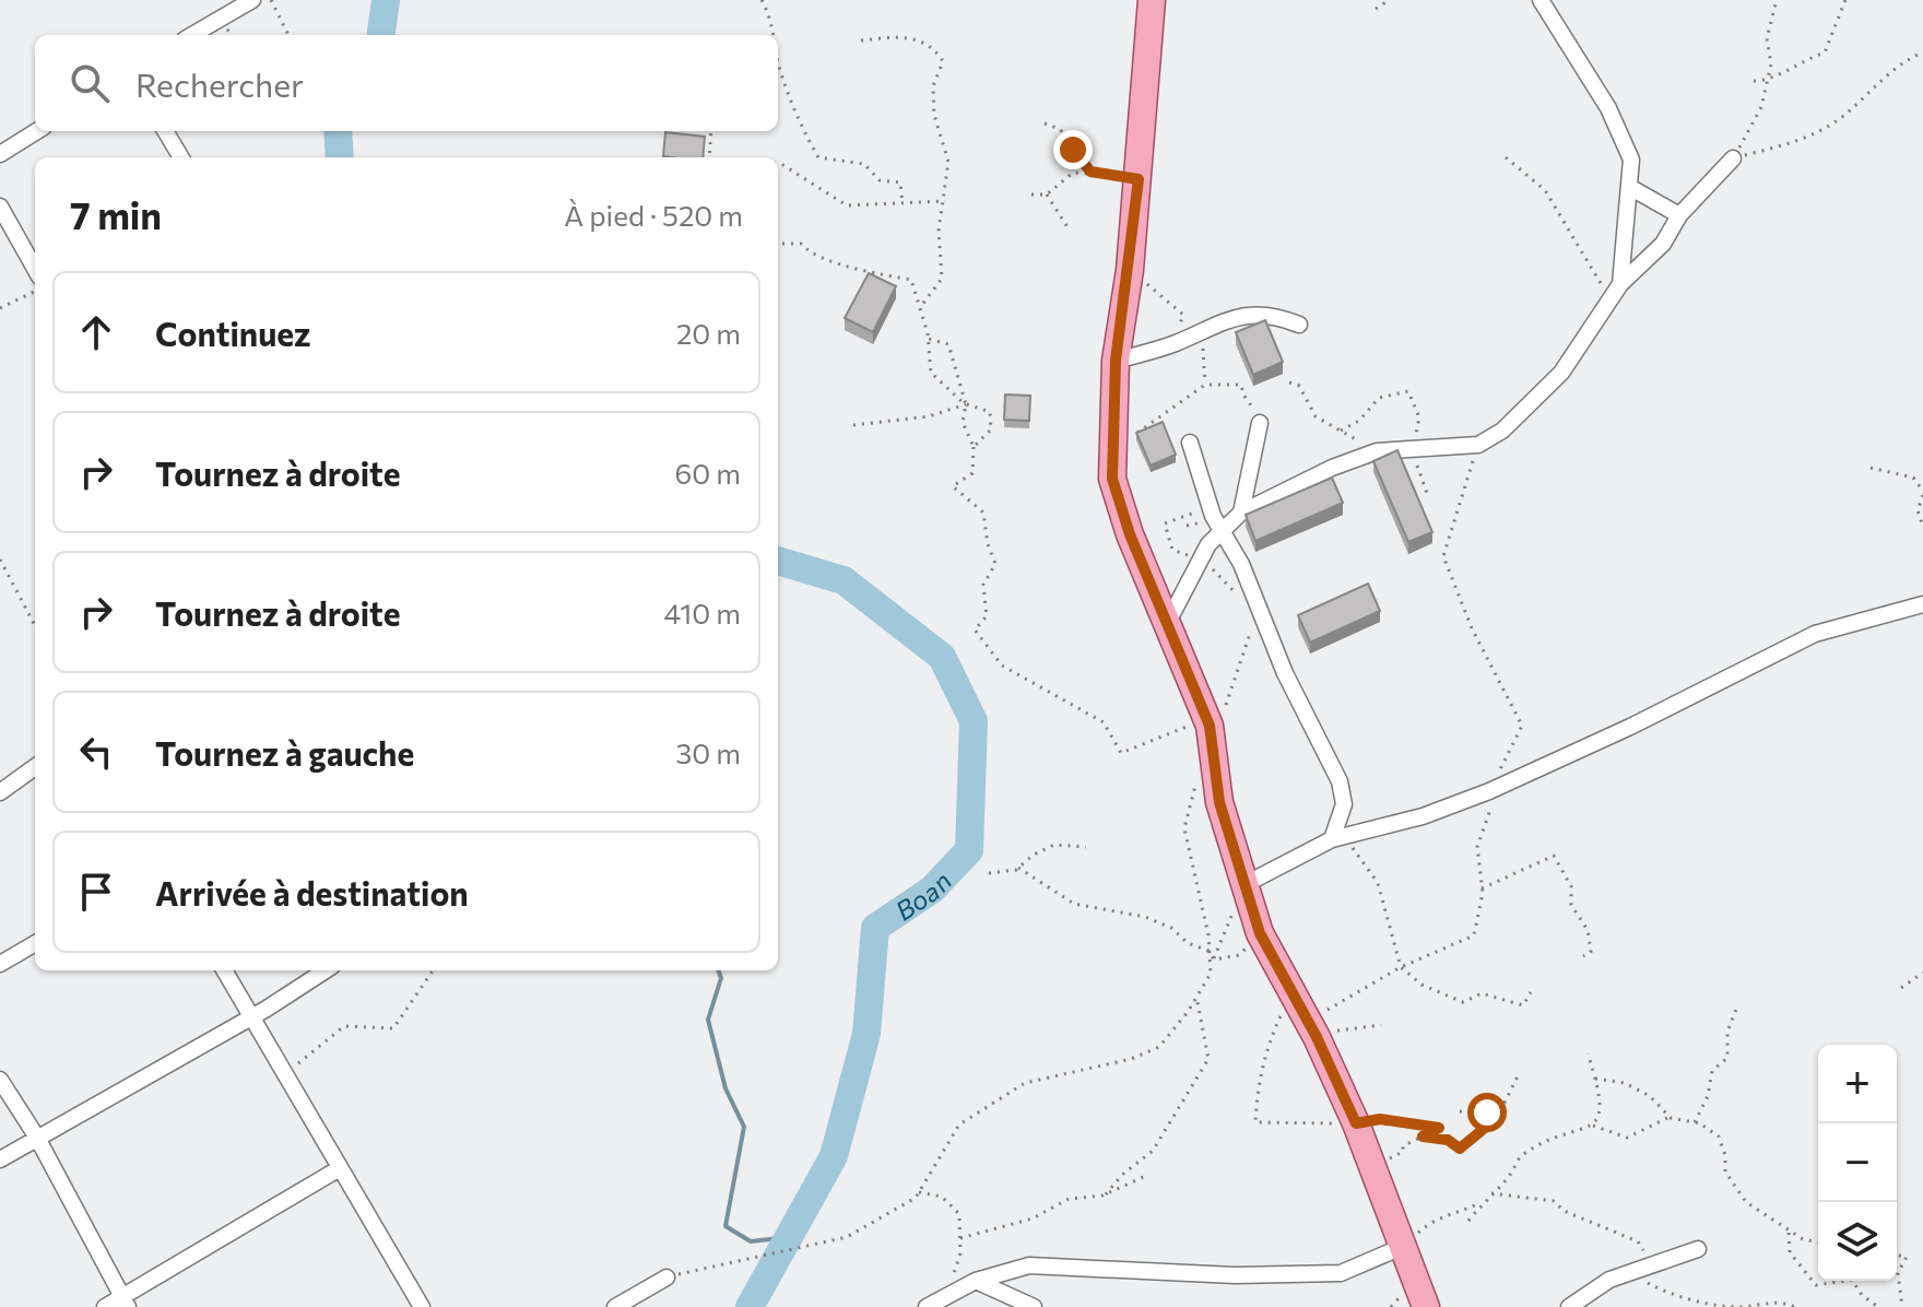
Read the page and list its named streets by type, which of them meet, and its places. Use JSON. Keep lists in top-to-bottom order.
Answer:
{
  "water": ["Boan"],
  "page": {
    "search": "Rechercher",
    "heading": ["7 min", "À pied · 520 m"],
    "list": [
      ["Continuez", "20 m"],
      ["Tournez à droite", "60 m"],
      ["Tournez à droite", "410 m"],
      ["Tournez à gauche", "30 m"],
      "Arrivée à destination"
    ],
    "map_buttons": ["+", "−"]
  }
}
